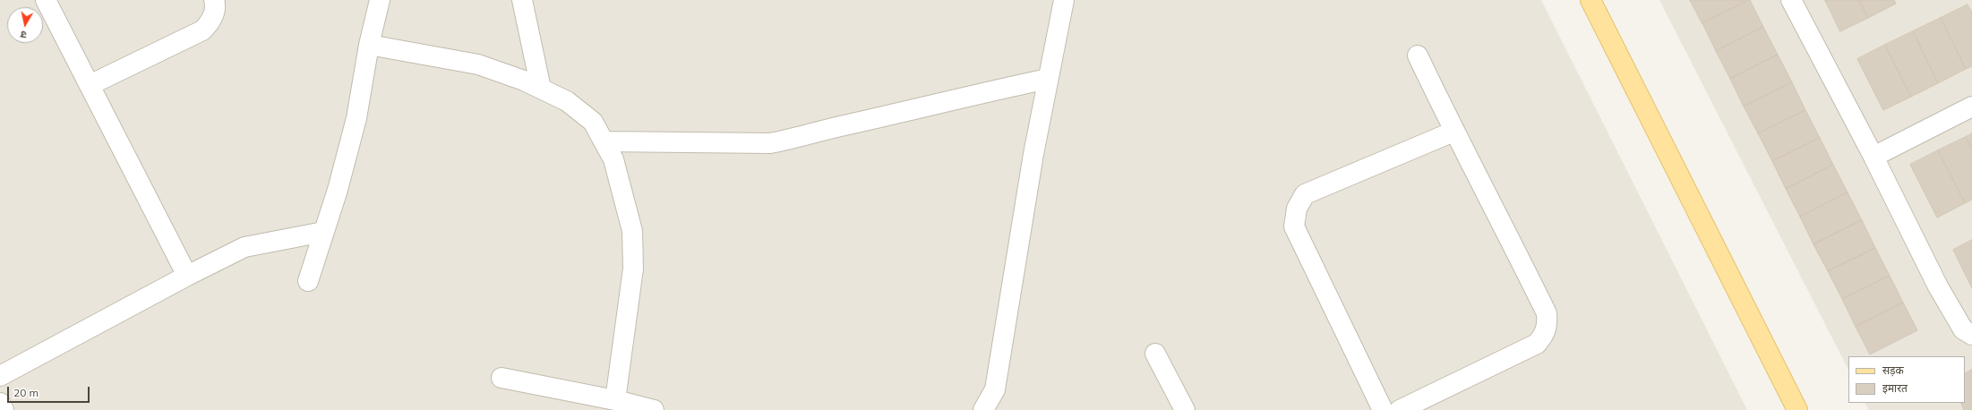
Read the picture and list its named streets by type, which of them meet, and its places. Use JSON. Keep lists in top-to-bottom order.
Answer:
{
  "legend": ["सड़क", "इमारत"],
  "scale_bar": "20 m",
  "north": "bottom"
}
